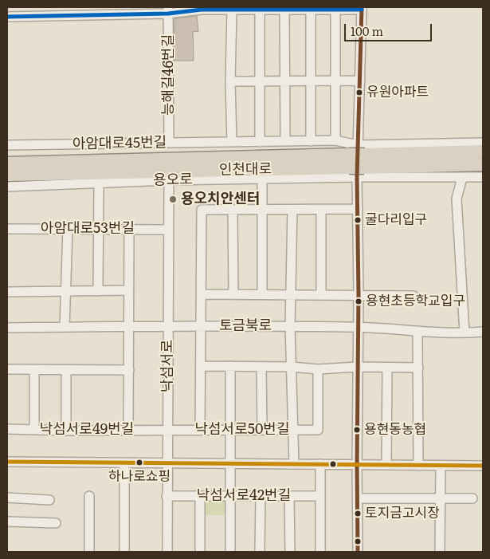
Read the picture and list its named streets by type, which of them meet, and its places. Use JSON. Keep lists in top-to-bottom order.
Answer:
{
  "streets": {
    "highway": ["인천대로"],
    "street": [
      "능해길46번길",
      "아암대로45번길",
      "용오로",
      "아암대로53번길",
      "토금북로",
      "낙섬서로",
      "낙섬서로49번길",
      "낙섬서로50번길",
      "낙섬서로42번길"
    ]
  },
  "crossings": [
    ["능해길46번길", "아암대로45번길"],
    ["아암대로45번길", "인천대로"],
    ["인천대로", "용오로"],
    ["용오로", "낙섬서로"],
    ["아암대로53번길", "낙섬서로"],
    ["토금북로", "낙섬서로"],
    ["낙섬서로", "낙섬서로49번길"],
    ["낙섬서로", "낙섬서로50번길"],
    ["낙섬서로", "낙섬서로42번길"],
    ["낙섬서로49번길", "낙섬서로50번길"]
  ],
  "places": [
    "유원아파트",
    "용오치안센터",
    "굴다리입구",
    "용현초등학교입구",
    "용현동농협",
    "하나로쇼핑",
    "토지금고시장"
  ],
  "scale_bar": "100 m"
}
